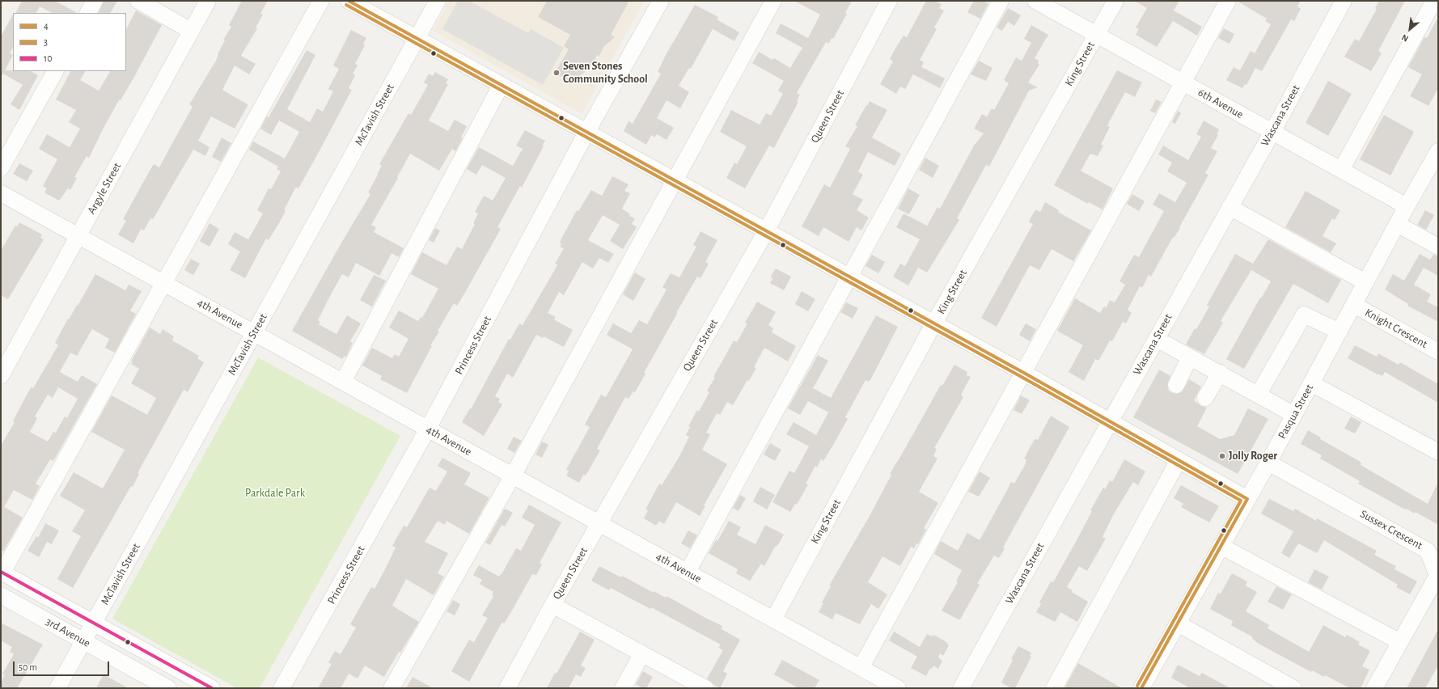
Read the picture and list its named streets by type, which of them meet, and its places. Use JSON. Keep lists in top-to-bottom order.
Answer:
{
  "streets": {
    "street": [
      "King Street",
      "6th Avenue",
      "McTavish Street",
      "Wascana Street",
      "Queen Street",
      "Argyle Street",
      "4th Avenue",
      "Knight Crescent",
      "Princess Street",
      "Pasqua Street",
      "Sussex Crescent",
      "3rd Avenue"
    ]
  },
  "crossings": [
    ["King Street", "6th Avenue"],
    ["King Street", "4th Avenue"],
    ["6th Avenue", "Wascana Street"],
    ["6th Avenue", "Pasqua Street"],
    ["McTavish Street", "4th Avenue"],
    ["McTavish Street", "3rd Avenue"],
    ["Queen Street", "4th Avenue"],
    ["Argyle Street", "4th Avenue"],
    ["4th Avenue", "Princess Street"],
    ["Knight Crescent", "Pasqua Street"],
    ["Pasqua Street", "Sussex Crescent"]
  ],
  "parks": ["Parkdale Park"],
  "places": ["Seven Stones Community School", "Jolly Roger"],
  "lines": ["transit line 4", "transit line 3", "transit line 10"],
  "legend": ["4", "3", "10"],
  "scale_bar": "50 m",
  "north": "bottom left"
}
